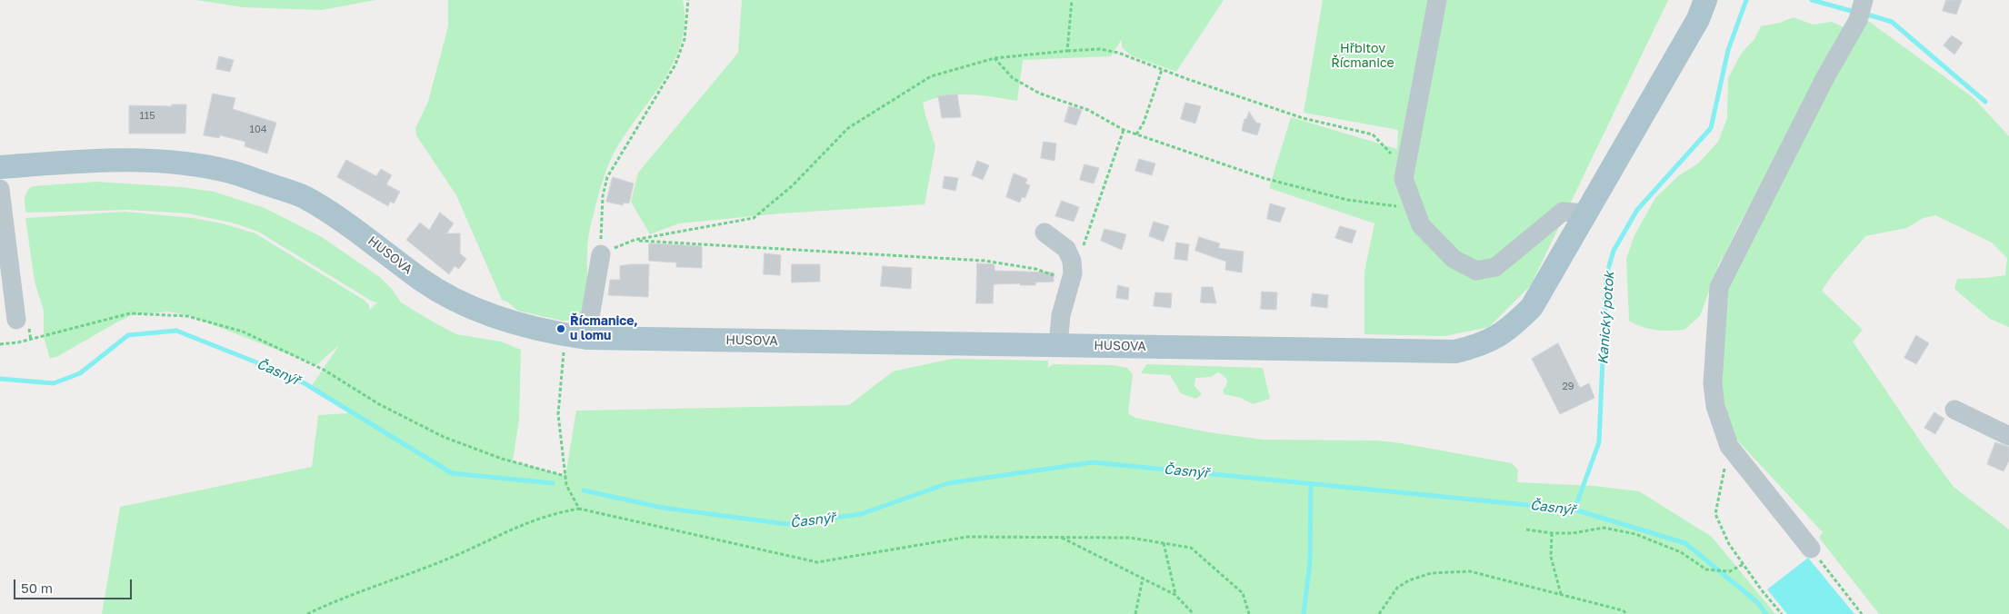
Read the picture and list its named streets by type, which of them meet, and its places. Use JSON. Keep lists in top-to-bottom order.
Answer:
{
  "streets": {
    "main road": ["HUSOVA"]
  },
  "water": ["Kanický potok", "Časnýř"],
  "parks": ["Hřbitov Řícmanice"],
  "places": ["Řícmanice, u lomu"],
  "house_numbers": ["115", "104", "29"],
  "scale_bar": "50 m"
}
